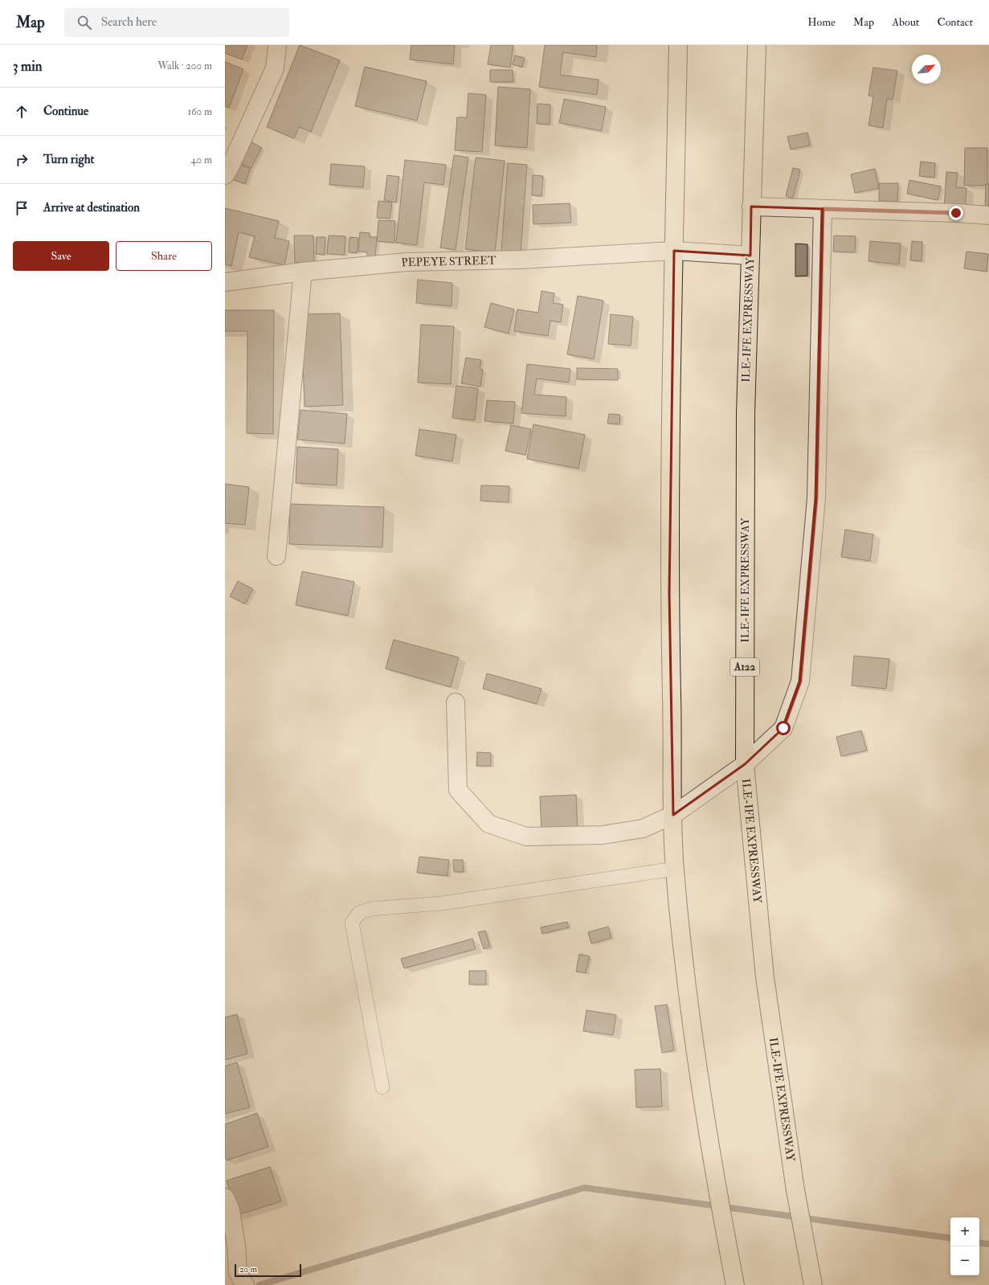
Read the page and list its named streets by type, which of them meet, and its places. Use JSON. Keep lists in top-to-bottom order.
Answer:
{
  "streets": {
    "highway": ["ILE-IFE EXPRESSWAY", "A122"],
    "street": ["PEPEYE STREET"]
  },
  "crossings": [
    ["PEPEYE STREET", "ILE-IFE EXPRESSWAY"]
  ],
  "scale_bar": "20 m",
  "north": "top right",
  "page": {
    "header": "Map",
    "search": "Search here",
    "nav": [
      "Home",
      "Map",
      "About",
      "Contact"
    ],
    "heading": ["3 min", "Walk · 200 m"],
    "list": [
      ["Continue", "160 m"],
      ["Turn right", "40 m"],
      "Arrive at destination"
    ],
    "buttons": ["Save", "Share"],
    "map_buttons": ["+", "−"],
    "scale": "20 m"
  }
}
